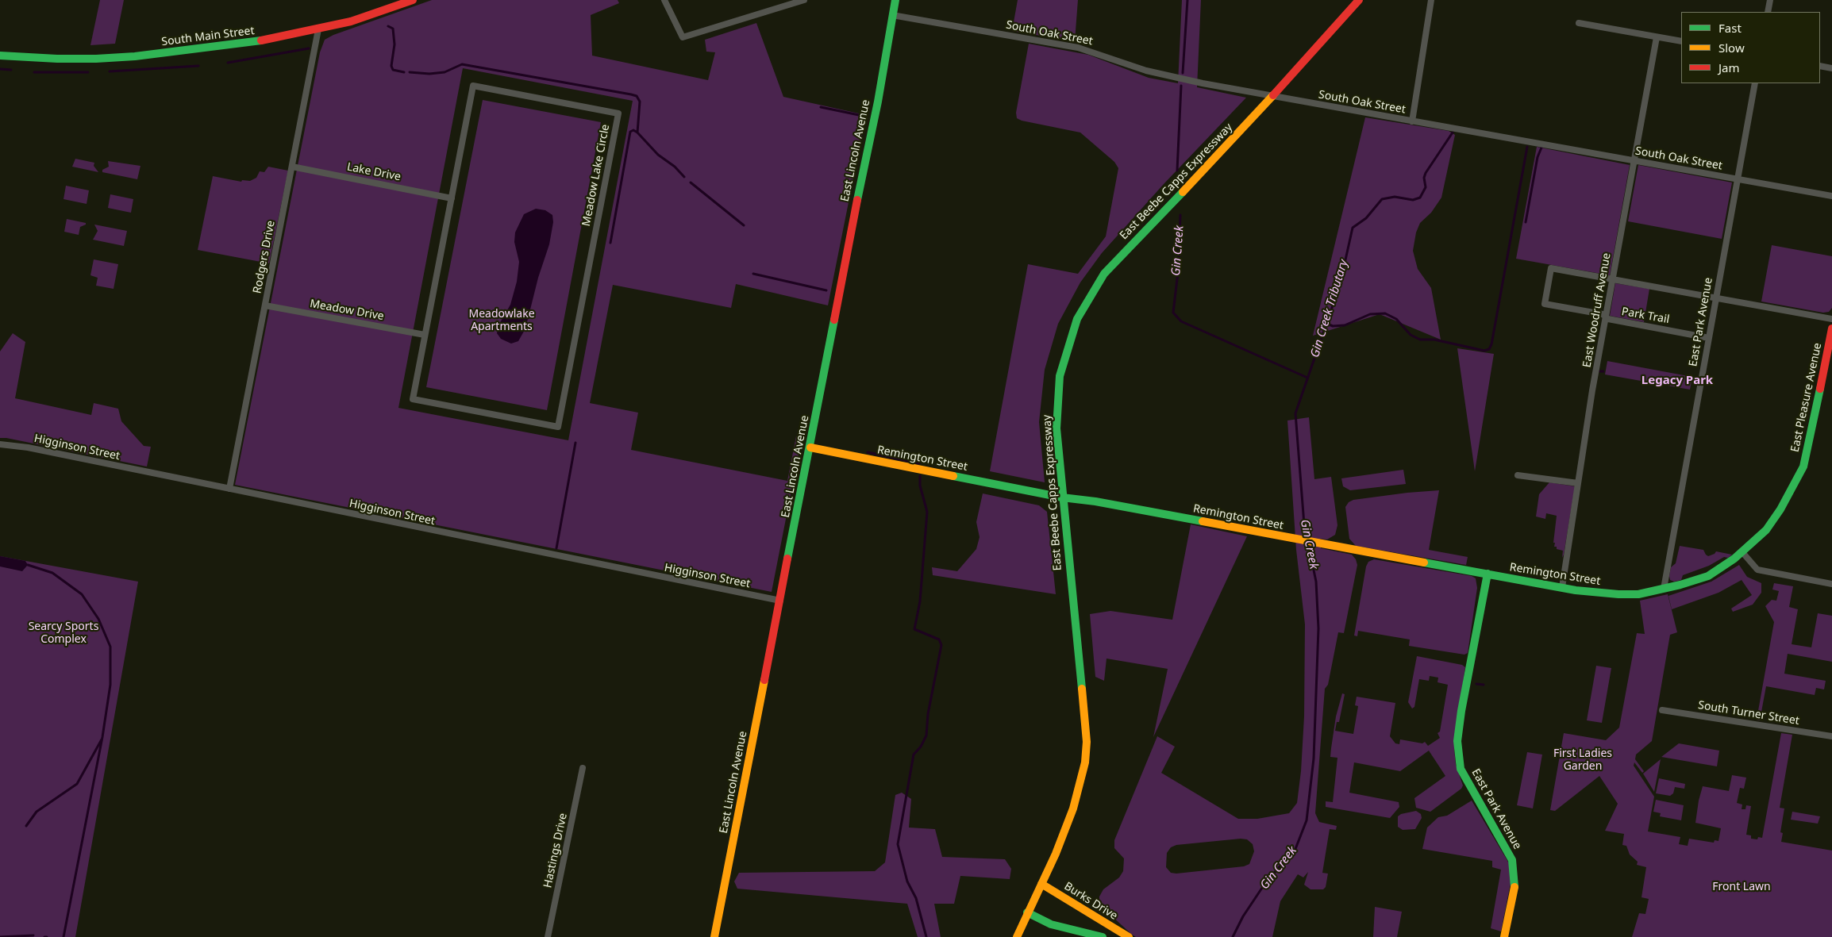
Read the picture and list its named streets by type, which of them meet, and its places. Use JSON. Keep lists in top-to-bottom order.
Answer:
{
  "streets": {
    "street": [
      "South Oak Street",
      "South Main Street",
      "East Lincoln Avenue",
      "Lake Drive",
      "Meadow Lake Circle",
      "East Beebe Capps Expressway",
      "Rodgers Drive",
      "Meadow Drive",
      "East Woodruff Avenue",
      "Park Trail",
      "East Park Avenue",
      "East Pleasure Avenue",
      "Higginson Street",
      "Remington Street",
      "South Turner Street",
      "Hastings Drive",
      "Burks Drive"
    ]
  },
  "crossings": [
    ["South Oak Street", "East Lincoln Avenue"],
    ["South Oak Street", "East Beebe Capps Expressway"],
    ["South Oak Street", "East Woodruff Avenue"],
    ["South Oak Street", "East Park Avenue"],
    ["South Main Street", "Rodgers Drive"],
    ["East Lincoln Avenue", "Higginson Street"],
    ["East Lincoln Avenue", "Remington Street"],
    ["Lake Drive", "Meadow Lake Circle"],
    ["Lake Drive", "Rodgers Drive"],
    ["Meadow Lake Circle", "Meadow Drive"],
    ["East Beebe Capps Expressway", "Remington Street"],
    ["East Beebe Capps Expressway", "Burks Drive"],
    ["Rodgers Drive", "Meadow Drive"],
    ["Rodgers Drive", "Higginson Street"],
    ["East Woodruff Avenue", "Park Trail"],
    ["East Woodruff Avenue", "Remington Street"],
    ["Park Trail", "East Park Avenue"],
    ["East Park Avenue", "East Pleasure Avenue"],
    ["East Park Avenue", "Remington Street"],
    ["East Pleasure Avenue", "Remington Street"]
  ],
  "districts": ["Legacy Park"],
  "water": ["Gin Creek", "Gin Creek Tributary"],
  "parks": [
    "Meadowlake Apartments",
    "Searcy Sports Complex",
    "First Ladies Garden",
    "Front Lawn"
  ],
  "legend": ["Fast", "Slow", "Jam"]
}
